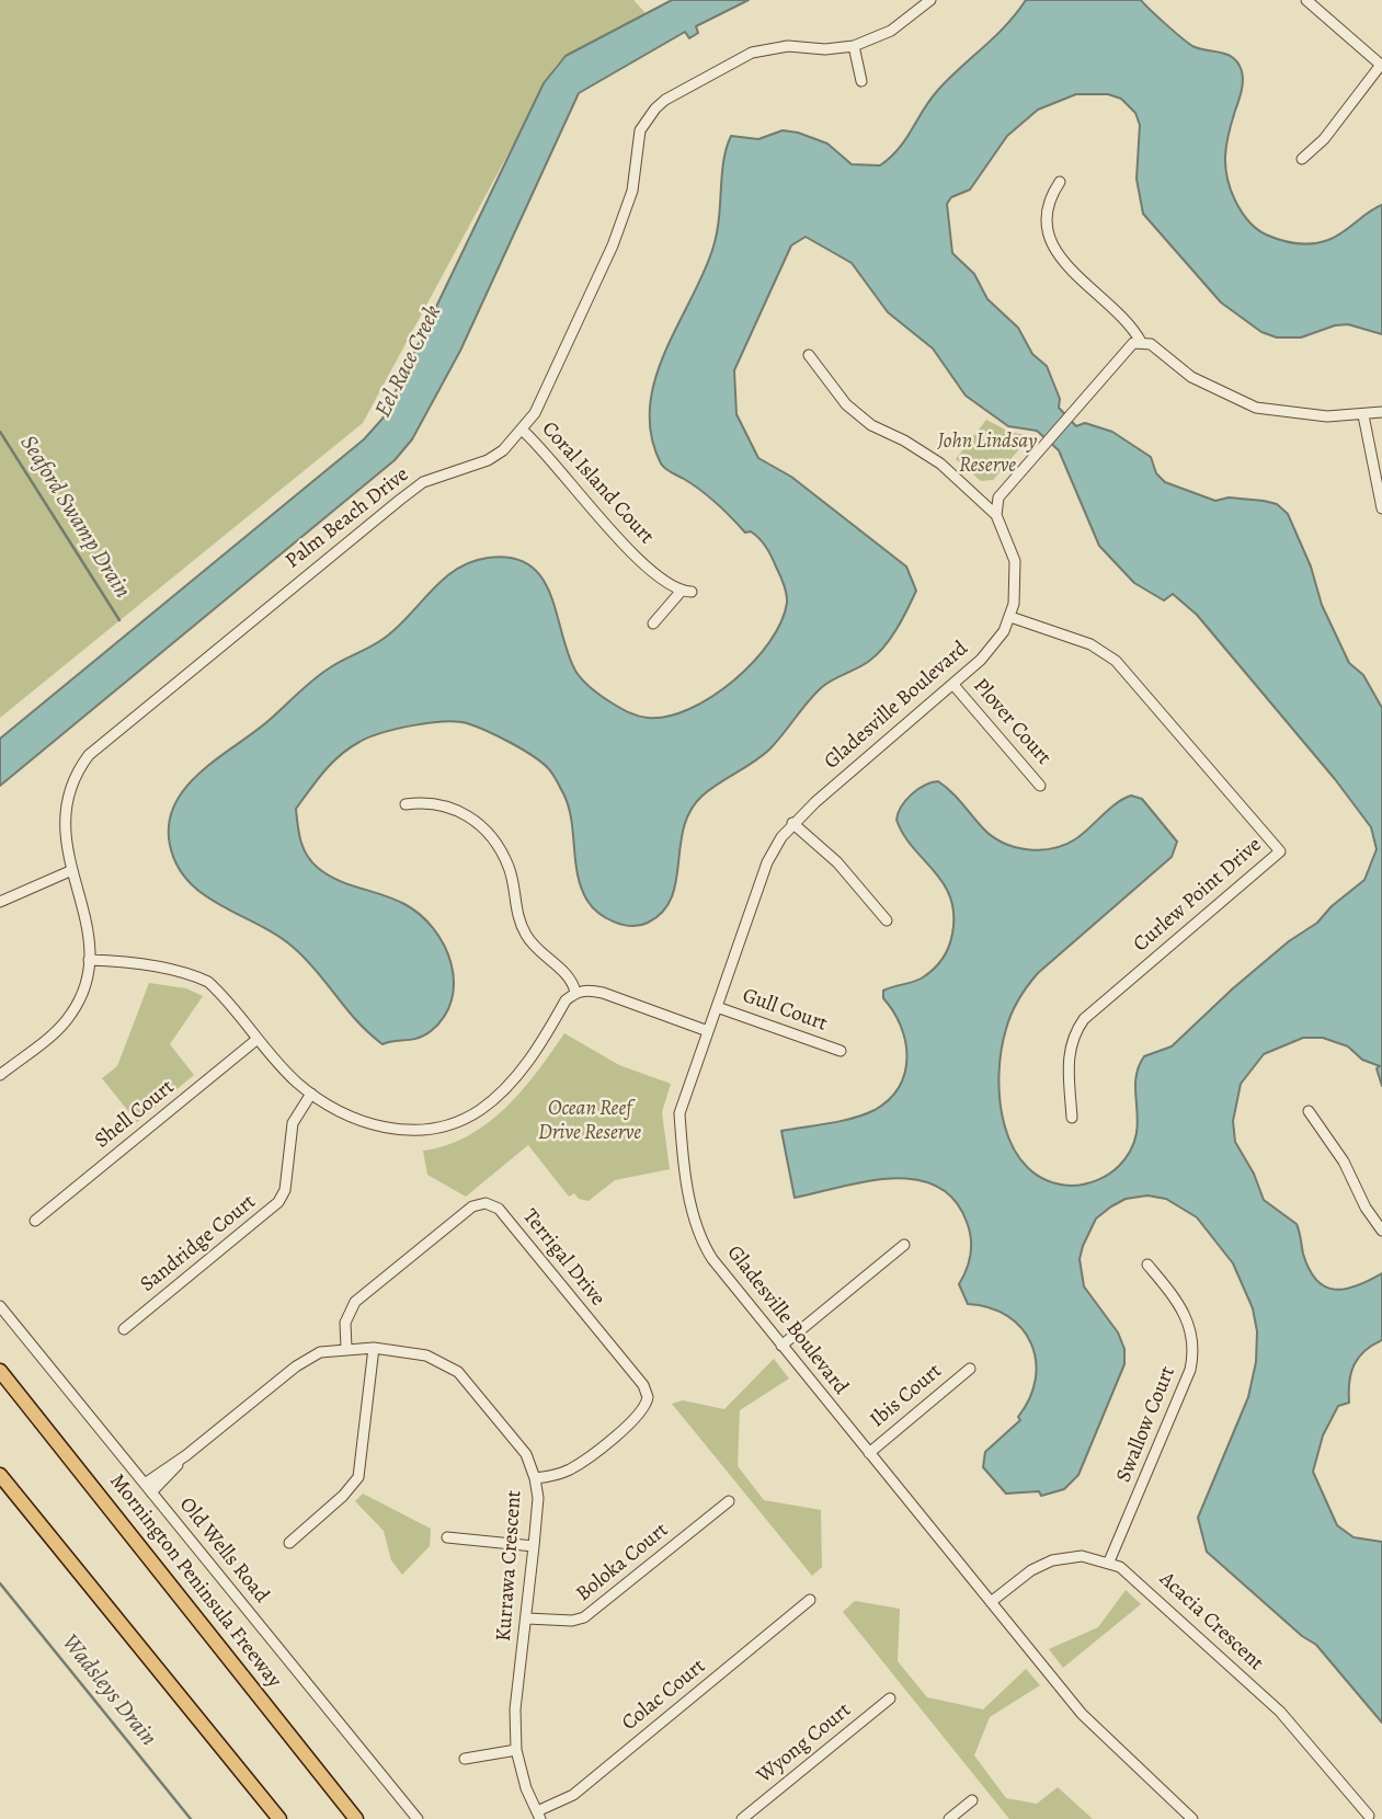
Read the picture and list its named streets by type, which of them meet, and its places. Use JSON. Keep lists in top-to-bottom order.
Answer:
{
  "streets": {
    "highway": ["Mornington Peninsula Freeway"],
    "street": [
      "Coral Island Court",
      "Palm Beach Drive",
      "Gladesville Boulevard",
      "Plover Court",
      "Curlew Point Drive",
      "Gull Court",
      "Shell Court",
      "Sandridge Court",
      "Terrigal Drive",
      "Ibis Court",
      "Swallow Court",
      "Old Wells Road",
      "Boloka Court",
      "Kurrawa Crescent",
      "Acacia Crescent",
      "Colac Court",
      "Wyong Court"
    ]
  },
  "crossings": [
    ["Coral Island Court", "Palm Beach Drive"],
    ["Gladesville Boulevard", "Plover Court"],
    ["Gladesville Boulevard", "Curlew Point Drive"],
    ["Gladesville Boulevard", "Gull Court"],
    ["Gladesville Boulevard", "Ibis Court"],
    ["Gladesville Boulevard", "Acacia Crescent"],
    ["Terrigal Drive", "Kurrawa Crescent"],
    ["Swallow Court", "Acacia Crescent"],
    ["Old Wells Road", "Kurrawa Crescent"],
    ["Boloka Court", "Kurrawa Crescent"],
    ["Kurrawa Crescent", "Colac Court"]
  ],
  "water": ["Eel Race Creek", "Seaford Swamp Drain", "Wadsleys Drain"],
  "parks": ["John Lindsay Reserve", "Ocean Reef Drive Reserve"]
}
